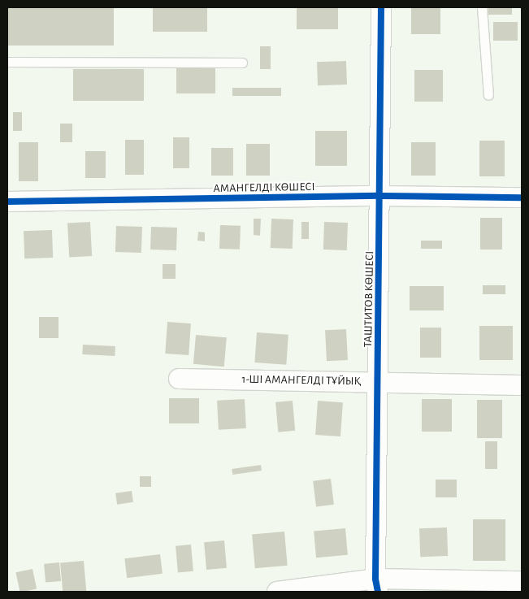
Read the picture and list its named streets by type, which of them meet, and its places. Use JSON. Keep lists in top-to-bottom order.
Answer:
{
  "streets": {
    "street": ["АМАНГЕЛДІ КӨШЕСІ", "ТАШТИТОВ КӨШЕСІ", "1-ШІ АМАНГЕЛДІ ТҰЙЫҚ"]
  },
  "crossings": [
    ["АМАНГЕЛДІ КӨШЕСІ", "ТАШТИТОВ КӨШЕСІ"],
    ["ТАШТИТОВ КӨШЕСІ", "1-ШІ АМАНГЕЛДІ ТҰЙЫҚ"]
  ]
}
